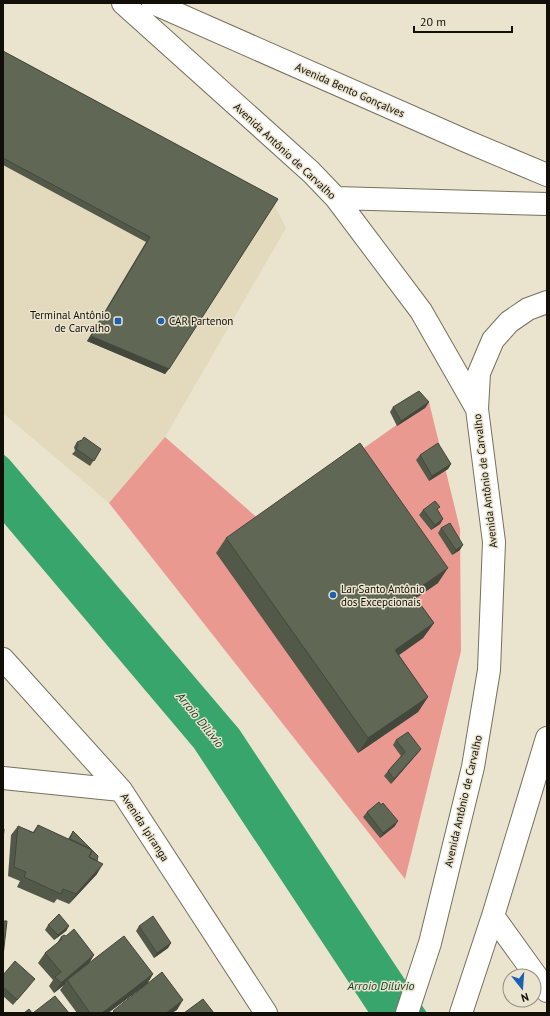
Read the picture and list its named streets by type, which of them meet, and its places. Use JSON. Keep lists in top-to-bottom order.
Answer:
{
  "streets": {
    "main road": ["Avenida Bento Gonçalves", "Avenida Antônio de Carvalho", "Avenida Ipiranga"]
  },
  "water": ["Arroio Dilúvio"],
  "places": {
    "transit": ["Terminal Antônio de Carvalho"],
    "other": ["CAR Partenon", "Lar Santo Antônio dos Excepcionais"]
  },
  "scale_bar": "20 m",
  "north": "bottom"
}
